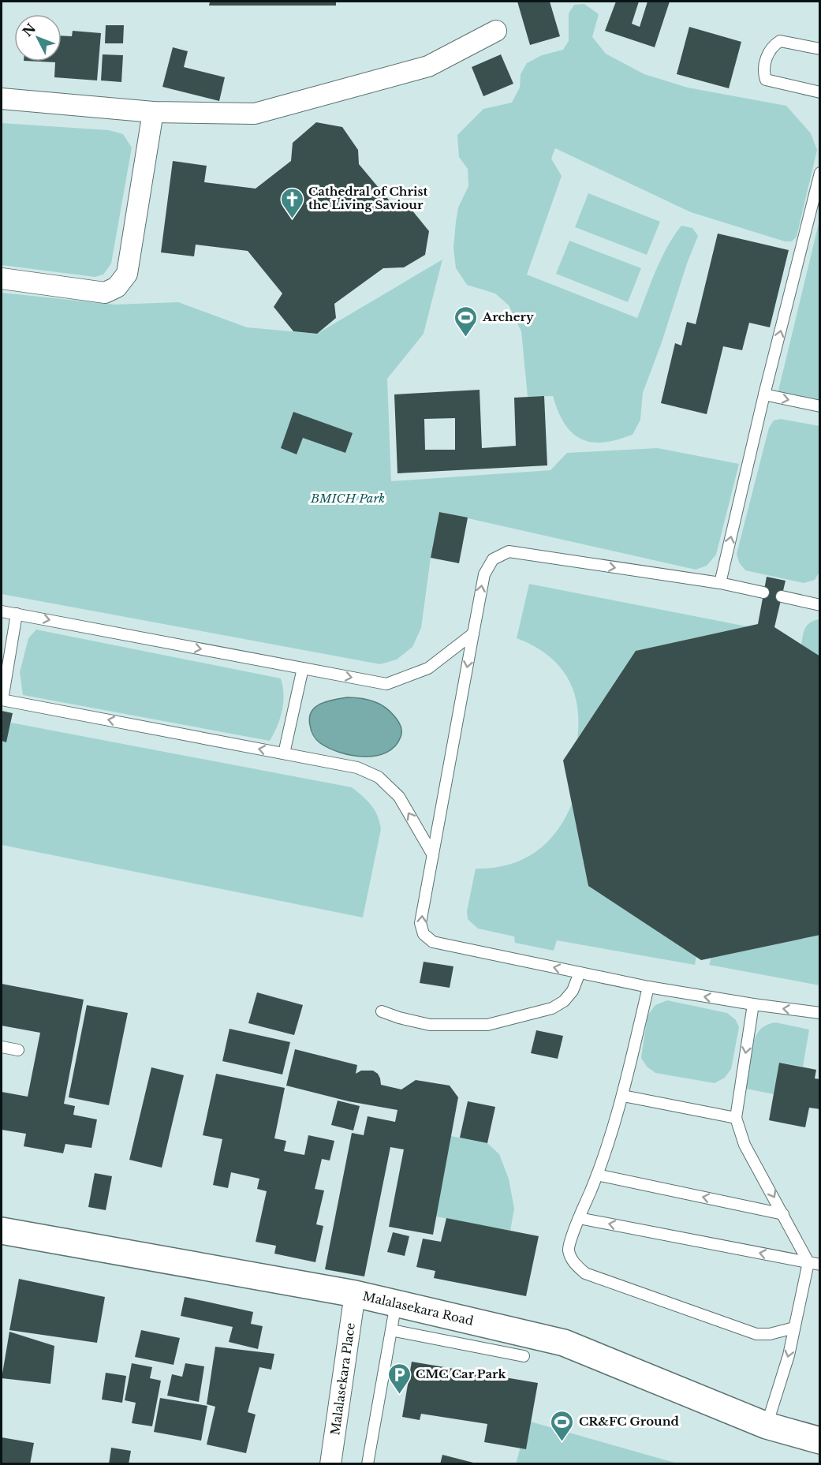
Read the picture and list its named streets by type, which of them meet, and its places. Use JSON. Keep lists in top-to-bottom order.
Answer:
{
  "streets": {
    "street": ["Malalasekara Road", "Malalasekara Place"]
  },
  "crossings": [
    ["Malalasekara Road", "Malalasekara Place"]
  ],
  "parks": ["BMICH Park"],
  "places": {
    "church": ["Cathedral of Christ the Living Saviour"],
    "sports": ["Archery", "CR&FC Ground"],
    "parking": ["CMC Car Park"]
  },
  "north": "top left"
}
